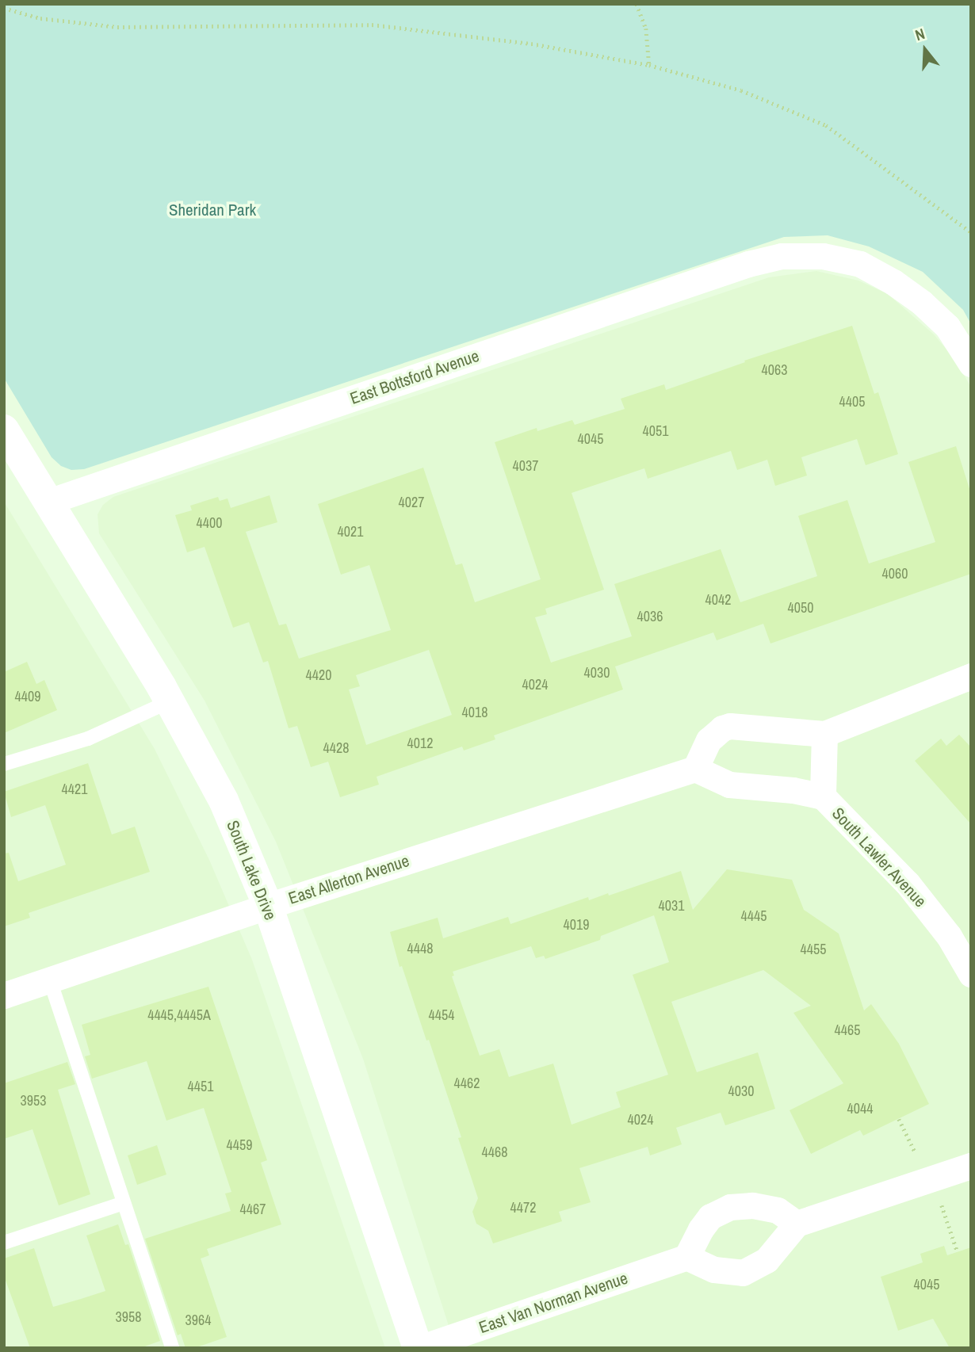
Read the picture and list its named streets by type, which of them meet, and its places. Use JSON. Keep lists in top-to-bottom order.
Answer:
{
  "streets": {
    "main road": ["South Lake Drive"],
    "street": [
      "East Bottsford Avenue",
      "South Lawler Avenue",
      "East Allerton Avenue",
      "East Van Norman Avenue"
    ]
  },
  "crossings": [
    ["East Bottsford Avenue", "South Lake Drive"],
    ["South Lake Drive", "East Allerton Avenue"],
    ["South Lake Drive", "East Van Norman Avenue"]
  ],
  "parks": ["Sheridan Park"],
  "house_numbers": [
    "4063",
    "4405",
    "4051",
    "4045",
    "4037",
    "4027",
    "4400",
    "4021",
    "4060",
    "4042",
    "4050",
    "4036",
    "4030",
    "4420",
    "4024",
    "4409",
    "4018",
    "4012",
    "4428",
    "4421",
    "4031",
    "4445",
    "4019",
    "4448",
    "4455",
    "4445,4445A",
    "4454",
    "4465",
    "4462",
    "4451",
    "4030",
    "3953",
    "4044",
    "4024",
    "4459",
    "4468",
    "4472",
    "4467",
    "4045",
    "3958",
    "3964"
  ],
  "north": "top"
}
